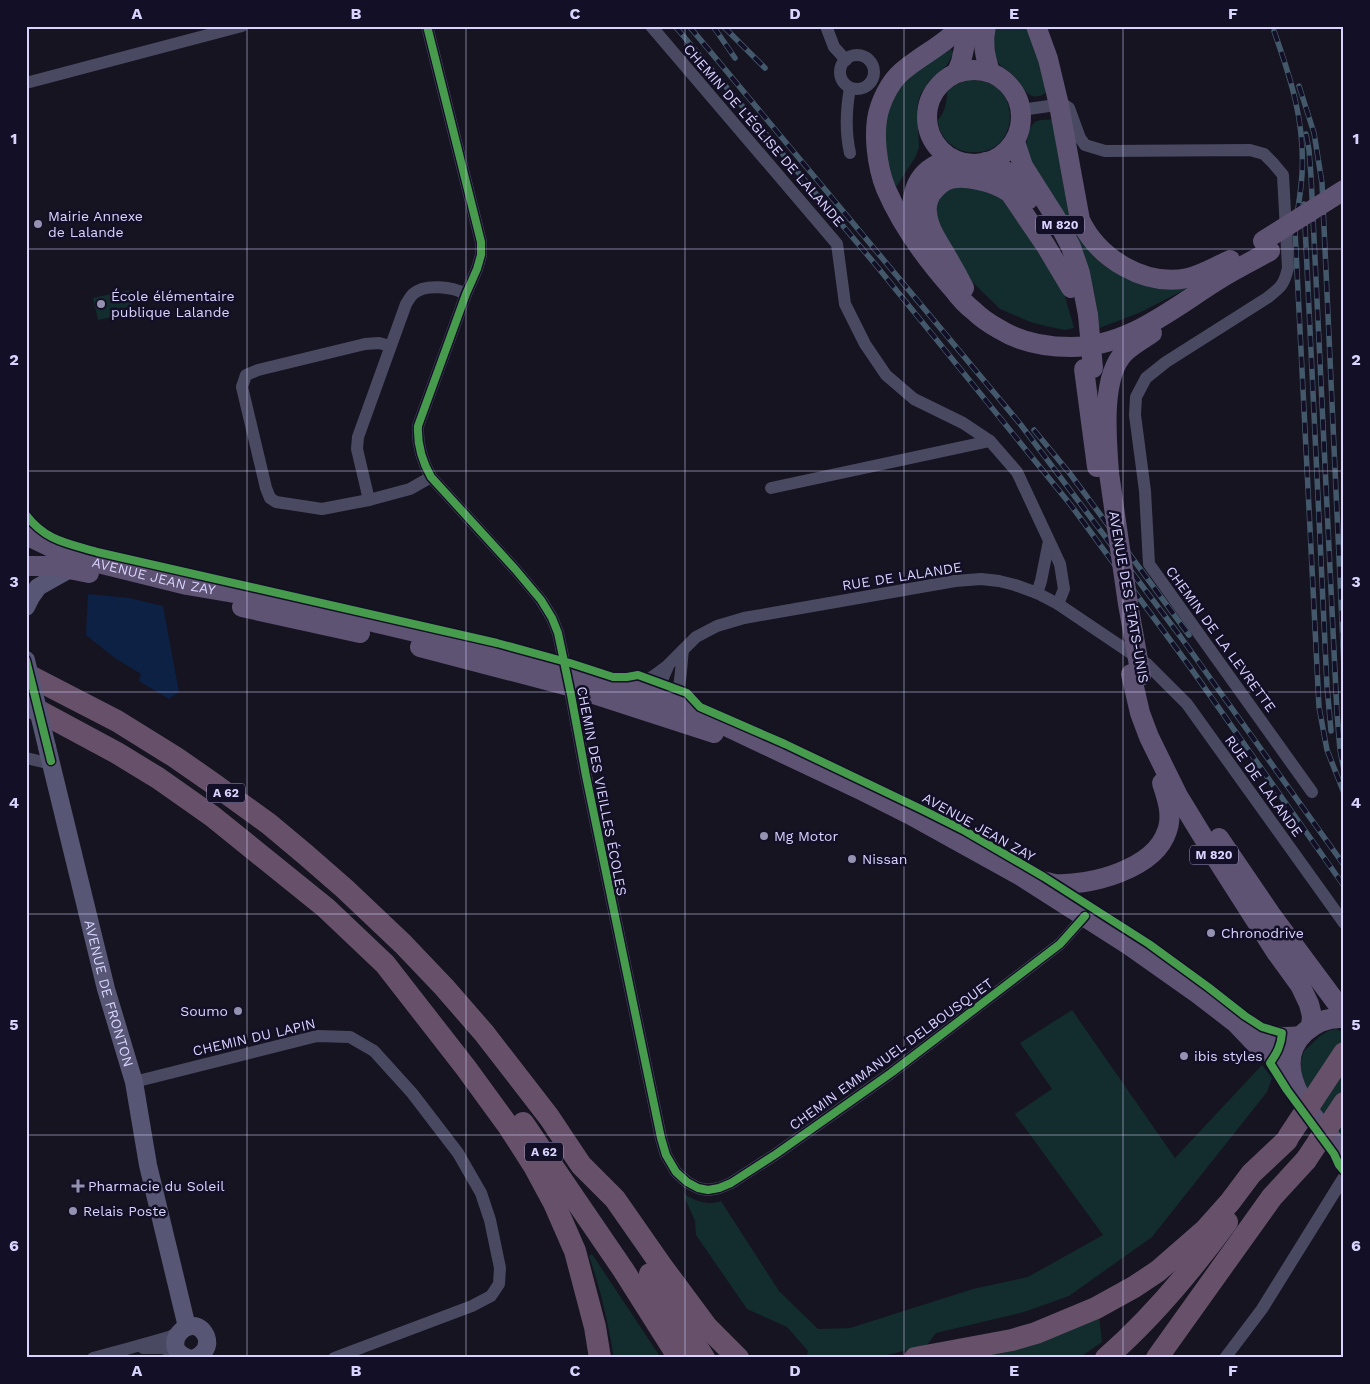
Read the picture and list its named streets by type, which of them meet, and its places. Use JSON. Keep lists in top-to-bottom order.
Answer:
{
  "streets": {
    "highway": ["A 62"],
    "main road": [
      "M 820",
      "AVENUE JEAN ZAY",
      "AVENUE DES ÉTATS-UNIS",
      "AVENUE DE FRONTON"
    ],
    "street": [
      "CHEMIN DE L'ÉGLISE DE LALANDE",
      "RUE DE LALANDE",
      "CHEMIN DE LA LEVRETTE",
      "CHEMIN DES VIEILLES ÉCOLES",
      "CHEMIN DU LAPIN",
      "CHEMIN EMMANUEL DELBOUSQUET"
    ]
  },
  "crossings": [
    ["CHEMIN DE L'ÉGLISE DE LALANDE", "RUE DE LALANDE"],
    ["AVENUE JEAN ZAY", "RUE DE LALANDE"],
    ["AVENUE JEAN ZAY", "AVENUE DES ÉTATS-UNIS"],
    ["AVENUE JEAN ZAY", "CHEMIN DES VIEILLES ÉCOLES"],
    ["AVENUE JEAN ZAY", "CHEMIN EMMANUEL DELBOUSQUET"],
    ["CHEMIN DES VIEILLES ÉCOLES", "CHEMIN EMMANUEL DELBOUSQUET"],
    ["AVENUE DE FRONTON", "CHEMIN DU LAPIN"]
  ],
  "places": {
    "other": [
      "Mairie Annexe de Lalande",
      "École élémentaire publique Lalande",
      "Mg Motor",
      "Nissan",
      "Chronodrive",
      "Soumo",
      "ibis styles",
      "Relais Poste"
    ],
    "health": ["Pharmacie du Soleil"]
  },
  "grid": {
    "columns": [
      "A",
      "B",
      "C",
      "D",
      "E",
      "F"
    ],
    "rows": [
      "1",
      "2",
      "3",
      "4",
      "5",
      "6"
    ]
  }
}
